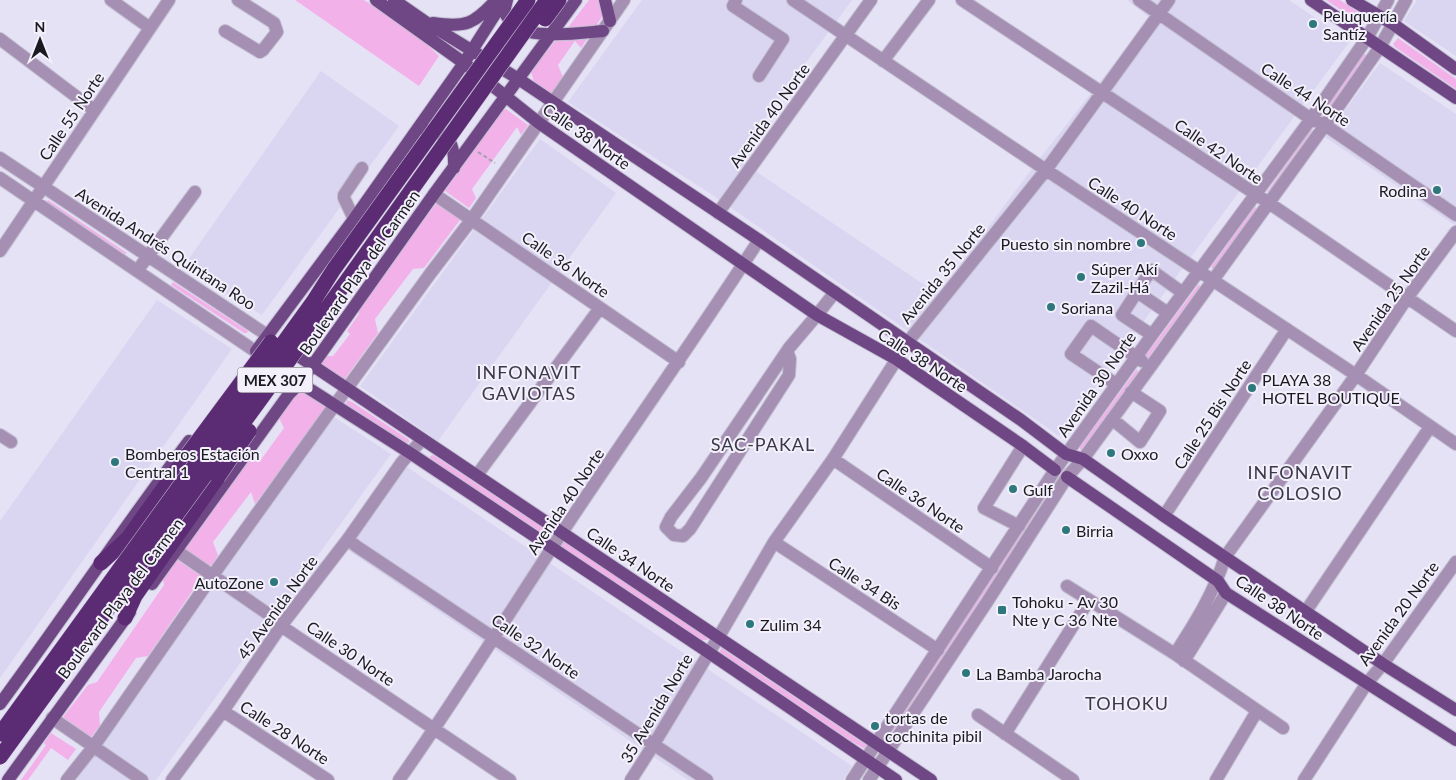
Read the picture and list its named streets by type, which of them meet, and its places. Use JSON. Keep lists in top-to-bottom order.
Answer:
{
  "streets": {
    "highway": ["MEX 307"],
    "main road": [
      "Calle 38 Norte",
      "Avenida Andrés Quintana Roo",
      "Boulevard Playa del Carmen",
      "Calle 34 Norte"
    ],
    "street": [
      "Calle 44 Norte",
      "Avenida 40 Norte",
      "Calle 55 Norte",
      "Calle 42 Norte",
      "Calle 40 Norte",
      "Calle 36 Norte",
      "Avenida 35 Norte",
      "Avenida 25 Norte",
      "Avenida 30 Norte",
      "Calle 25 Bis Norte",
      "Calle 34 Bis",
      "45 Avenida Norte",
      "Avenida 20 Norte",
      "Calle 32 Norte",
      "Calle 30 Norte",
      "35 Avenida Norte",
      "Calle 28 Norte"
    ]
  },
  "crossings": [
    ["Calle 44 Norte", "Avenida 35 Norte"],
    ["Calle 44 Norte", "Avenida 30 Norte"],
    ["Avenida 40 Norte", "Calle 38 Norte"],
    ["Avenida 40 Norte", "Calle 40 Norte"],
    ["Avenida 40 Norte", "Calle 36 Norte"],
    ["Avenida 40 Norte", "Calle 34 Norte"],
    ["Avenida 40 Norte", "Calle 32 Norte"],
    ["Avenida 40 Norte", "Calle 30 Norte"],
    ["Calle 55 Norte", "Avenida Andrés Quintana Roo"],
    ["Calle 38 Norte", "Boulevard Playa del Carmen"],
    ["Calle 38 Norte", "Avenida 35 Norte"],
    ["Calle 38 Norte", "Avenida 25 Norte"],
    ["Calle 38 Norte", "Avenida 30 Norte"],
    ["Calle 38 Norte", "Calle 25 Bis Norte"],
    ["Calle 38 Norte", "Avenida 20 Norte"],
    ["Calle 42 Norte", "Avenida 35 Norte"],
    ["Calle 42 Norte", "Avenida 25 Norte"],
    ["Calle 42 Norte", "Avenida 30 Norte"],
    ["Calle 40 Norte", "Avenida 35 Norte"],
    ["Calle 40 Norte", "Avenida 25 Norte"],
    ["Calle 40 Norte", "Avenida 30 Norte"],
    ["Calle 40 Norte", "Calle 25 Bis Norte"],
    ["Avenida Andrés Quintana Roo", "Boulevard Playa del Carmen"],
    ["Avenida Andrés Quintana Roo", "Calle 34 Norte"],
    ["Calle 36 Norte", "Boulevard Playa del Carmen"],
    ["Calle 36 Norte", "Avenida 35 Norte"],
    ["Calle 36 Norte", "Avenida 30 Norte"],
    ["Boulevard Playa del Carmen", "Calle 34 Norte"],
    ["Boulevard Playa del Carmen", "Calle 30 Norte"],
    ["Avenida 35 Norte", "Calle 34 Norte"],
    ["Avenida 35 Norte", "Calle 34 Bis"],
    ["Avenida 35 Norte", "35 Avenida Norte"],
    ["Avenida 30 Norte", "Calle 34 Norte"],
    ["Avenida 30 Norte", "Calle 34 Bis"],
    ["Calle 34 Norte", "45 Avenida Norte"],
    ["45 Avenida Norte", "Calle 32 Norte"],
    ["45 Avenida Norte", "Calle 30 Norte"],
    ["45 Avenida Norte", "Calle 28 Norte"],
    ["Calle 32 Norte", "35 Avenida Norte"]
  ],
  "districts": [
    "INFONAVIT GAVIOTAS",
    "SAC-PAKAL",
    "INFONAVIT COLOSIO",
    "TOHOKU"
  ],
  "places": {
    "other": [
      "Peluquería Santíz",
      "Rodina",
      "Puesto sin nombre",
      "Súper Akí Zazil-Há",
      "Soriana",
      "PLAYA 38 HOTEL BOUTIQUE",
      "Oxxo",
      "Bomberos Estación Central 1",
      "Gulf",
      "Birria",
      "AutoZone",
      "Zulim 34",
      "La Bamba Jarocha",
      "tortas de cochinita pibil"
    ],
    "transit": ["Tohoku - Av 30 Nte y C 36 Nte"]
  },
  "north": "top"
}
